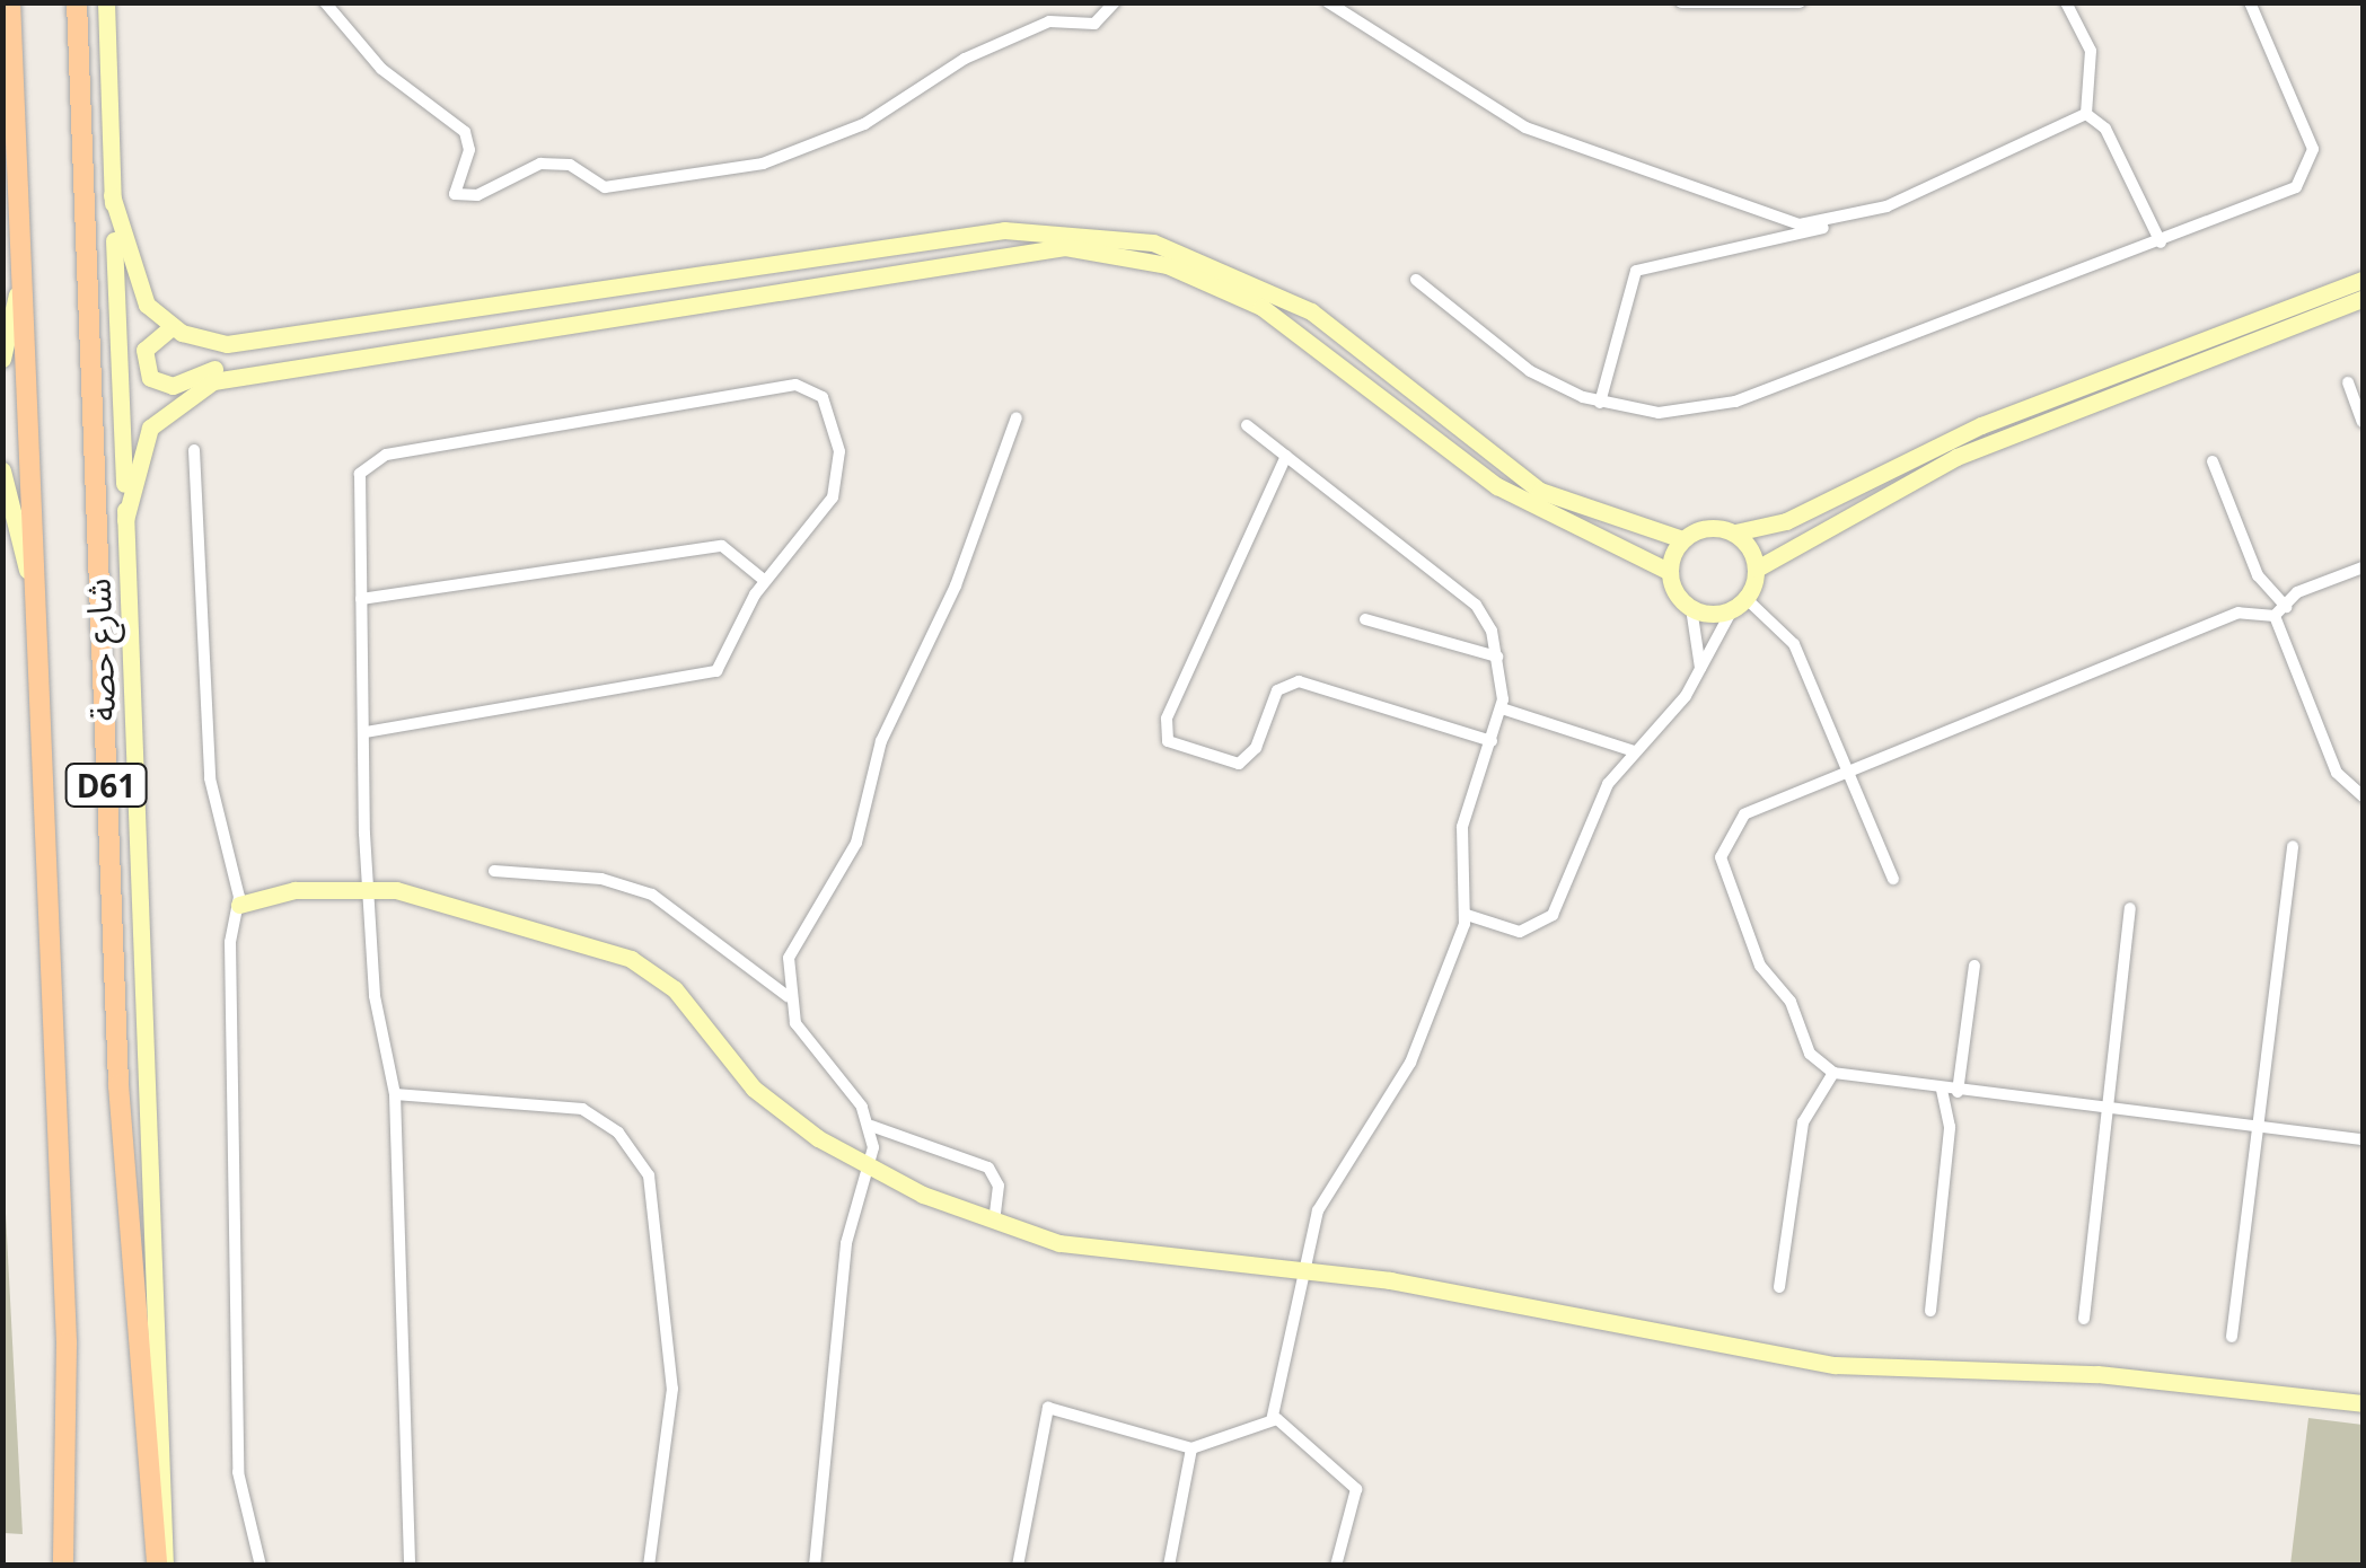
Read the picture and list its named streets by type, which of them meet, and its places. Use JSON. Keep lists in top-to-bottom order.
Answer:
{
  "streets": {
    "main road": ["شارع حصة", "D61"]
  }
}
